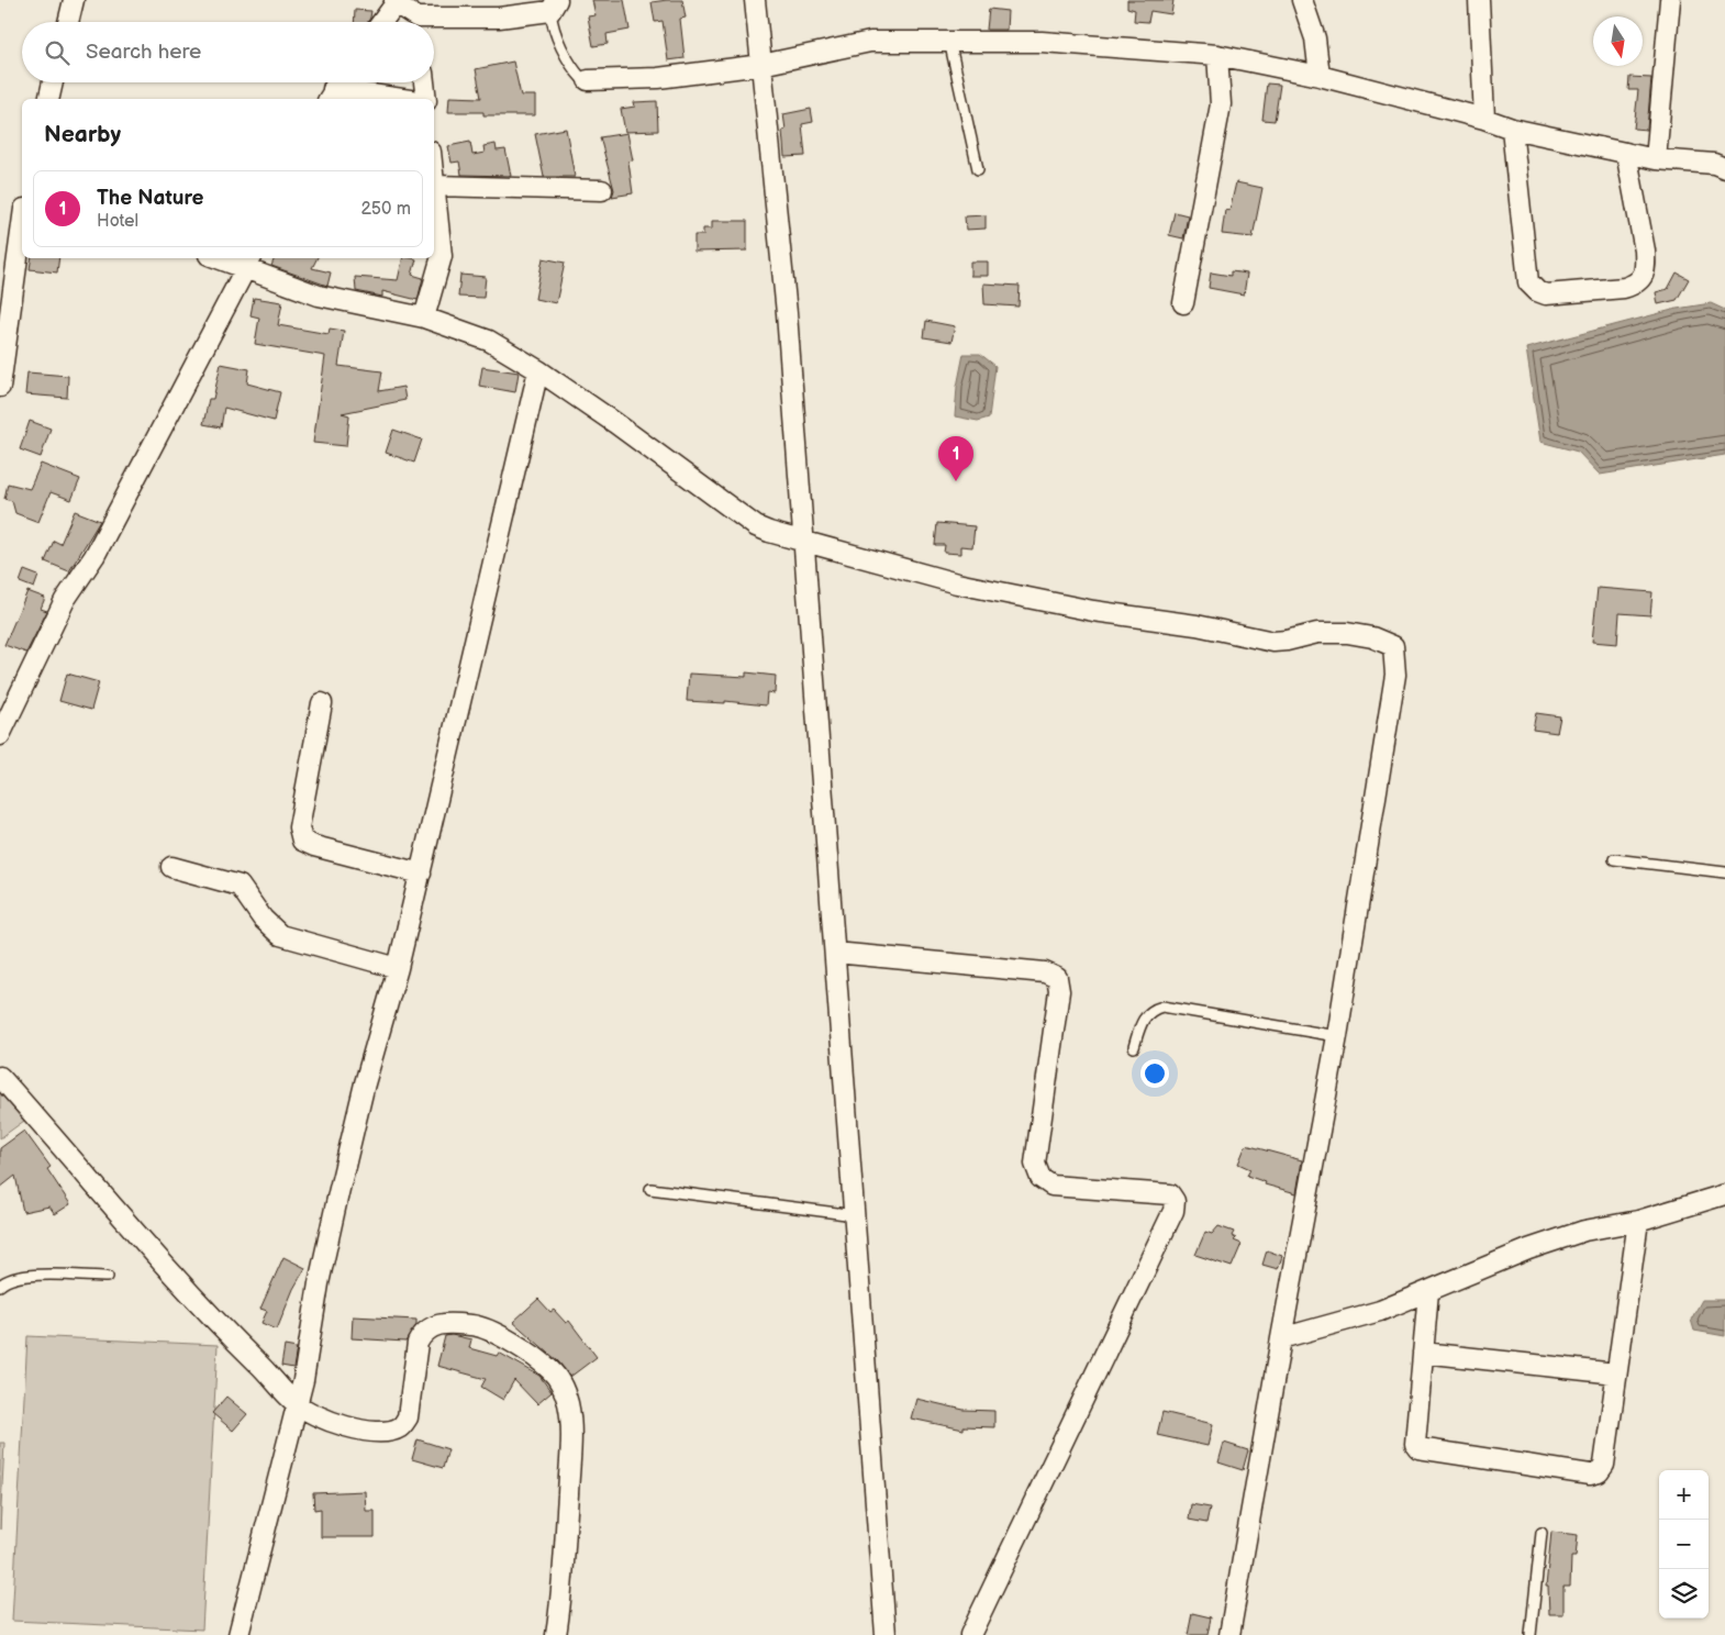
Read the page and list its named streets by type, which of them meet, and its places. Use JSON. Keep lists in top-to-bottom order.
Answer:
{
  "north": "bottom",
  "page": {
    "search": "Search here",
    "heading": "Nearby",
    "list": [
      {
        "mark": "1",
        "name": "The Nature",
        "note": "Hotel",
        "value": "250 m"
      }
    ],
    "pins": "1",
    "map_buttons": ["+", "−"]
  }
}
